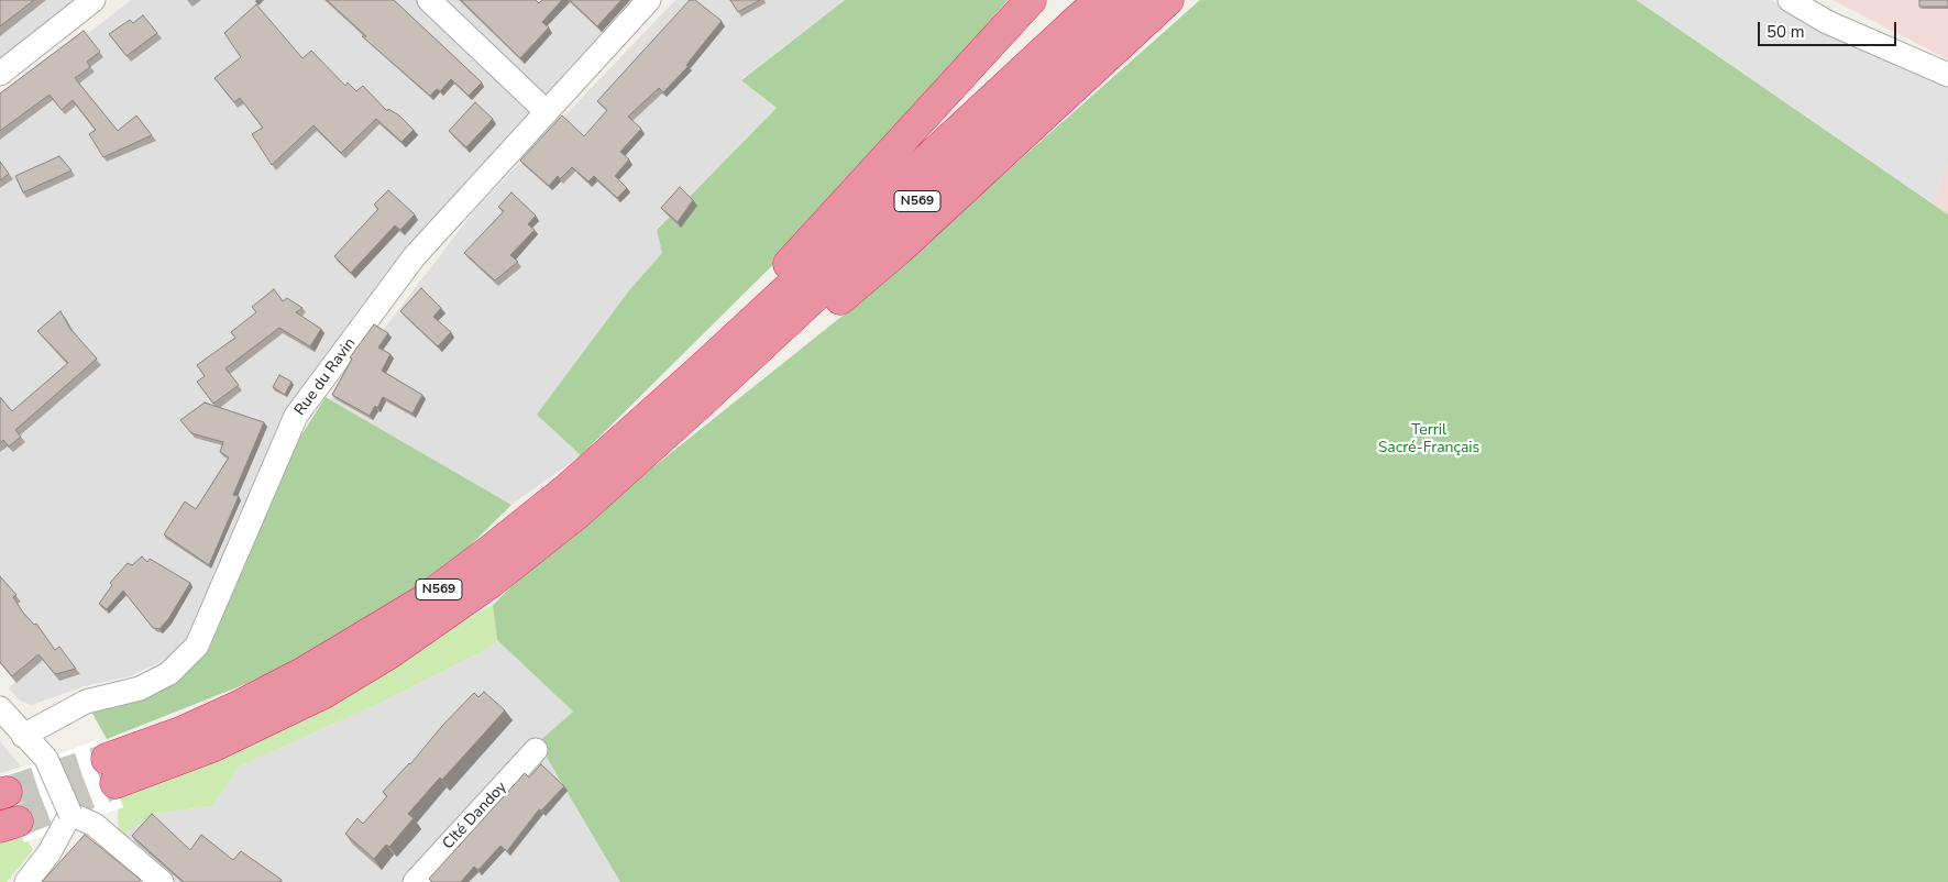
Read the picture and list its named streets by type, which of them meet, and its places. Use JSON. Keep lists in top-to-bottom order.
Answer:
{
  "streets": {
    "highway": ["N569"],
    "street": ["Rue du Ravin", "CIté Dandoy"]
  },
  "parks": ["Terril Sacré-Français"],
  "scale_bar": "50 m"
}
